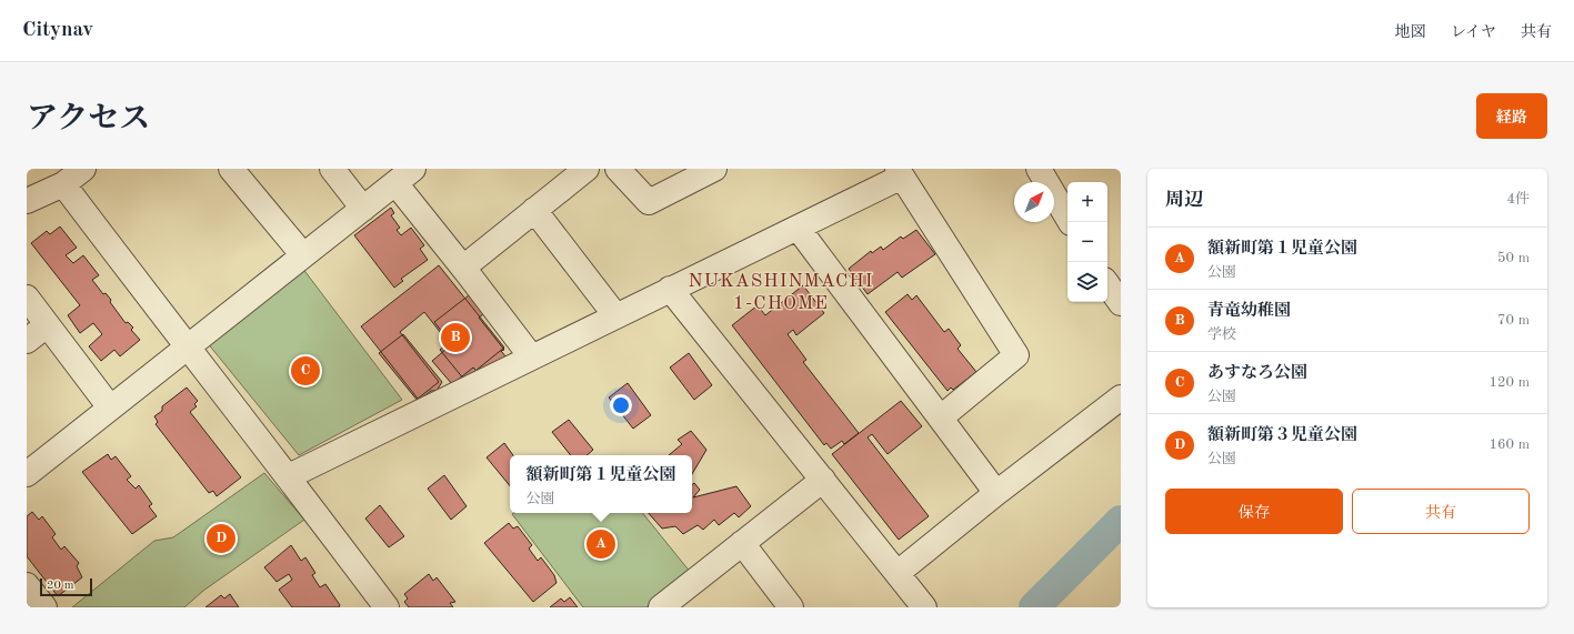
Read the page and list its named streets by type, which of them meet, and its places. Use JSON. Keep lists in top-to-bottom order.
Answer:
{
  "districts": ["NUKASHINMACHI 1-CHOME"],
  "scale_bar": "20 m",
  "north": "top right",
  "page": {
    "header": "Citynav",
    "nav": ["地図", "レイヤ", "共有"],
    "title": "アクセス",
    "buttons": [
      "経路",
      ["保存", "共有"]
    ],
    "heading": ["周辺", "4件"],
    "map_buttons": ["+", "−"],
    "list": [
      {
        "mark": "A",
        "name": "額新町第１児童公園",
        "note": "公園",
        "value": "50 m"
      },
      {
        "mark": "B",
        "name": "青竜幼稚園",
        "note": "学校",
        "value": "70 m"
      },
      {
        "mark": "C",
        "name": "あすなろ公園",
        "note": "公園",
        "value": "120 m"
      },
      {
        "mark": "D",
        "name": "額新町第３児童公園",
        "note": "公園",
        "value": "160 m"
      }
    ],
    "pins": [
      "B",
      "C",
      "D",
      "A"
    ],
    "popup": ["額新町第１児童公園", "公園"],
    "scale": "20 m"
  }
}
